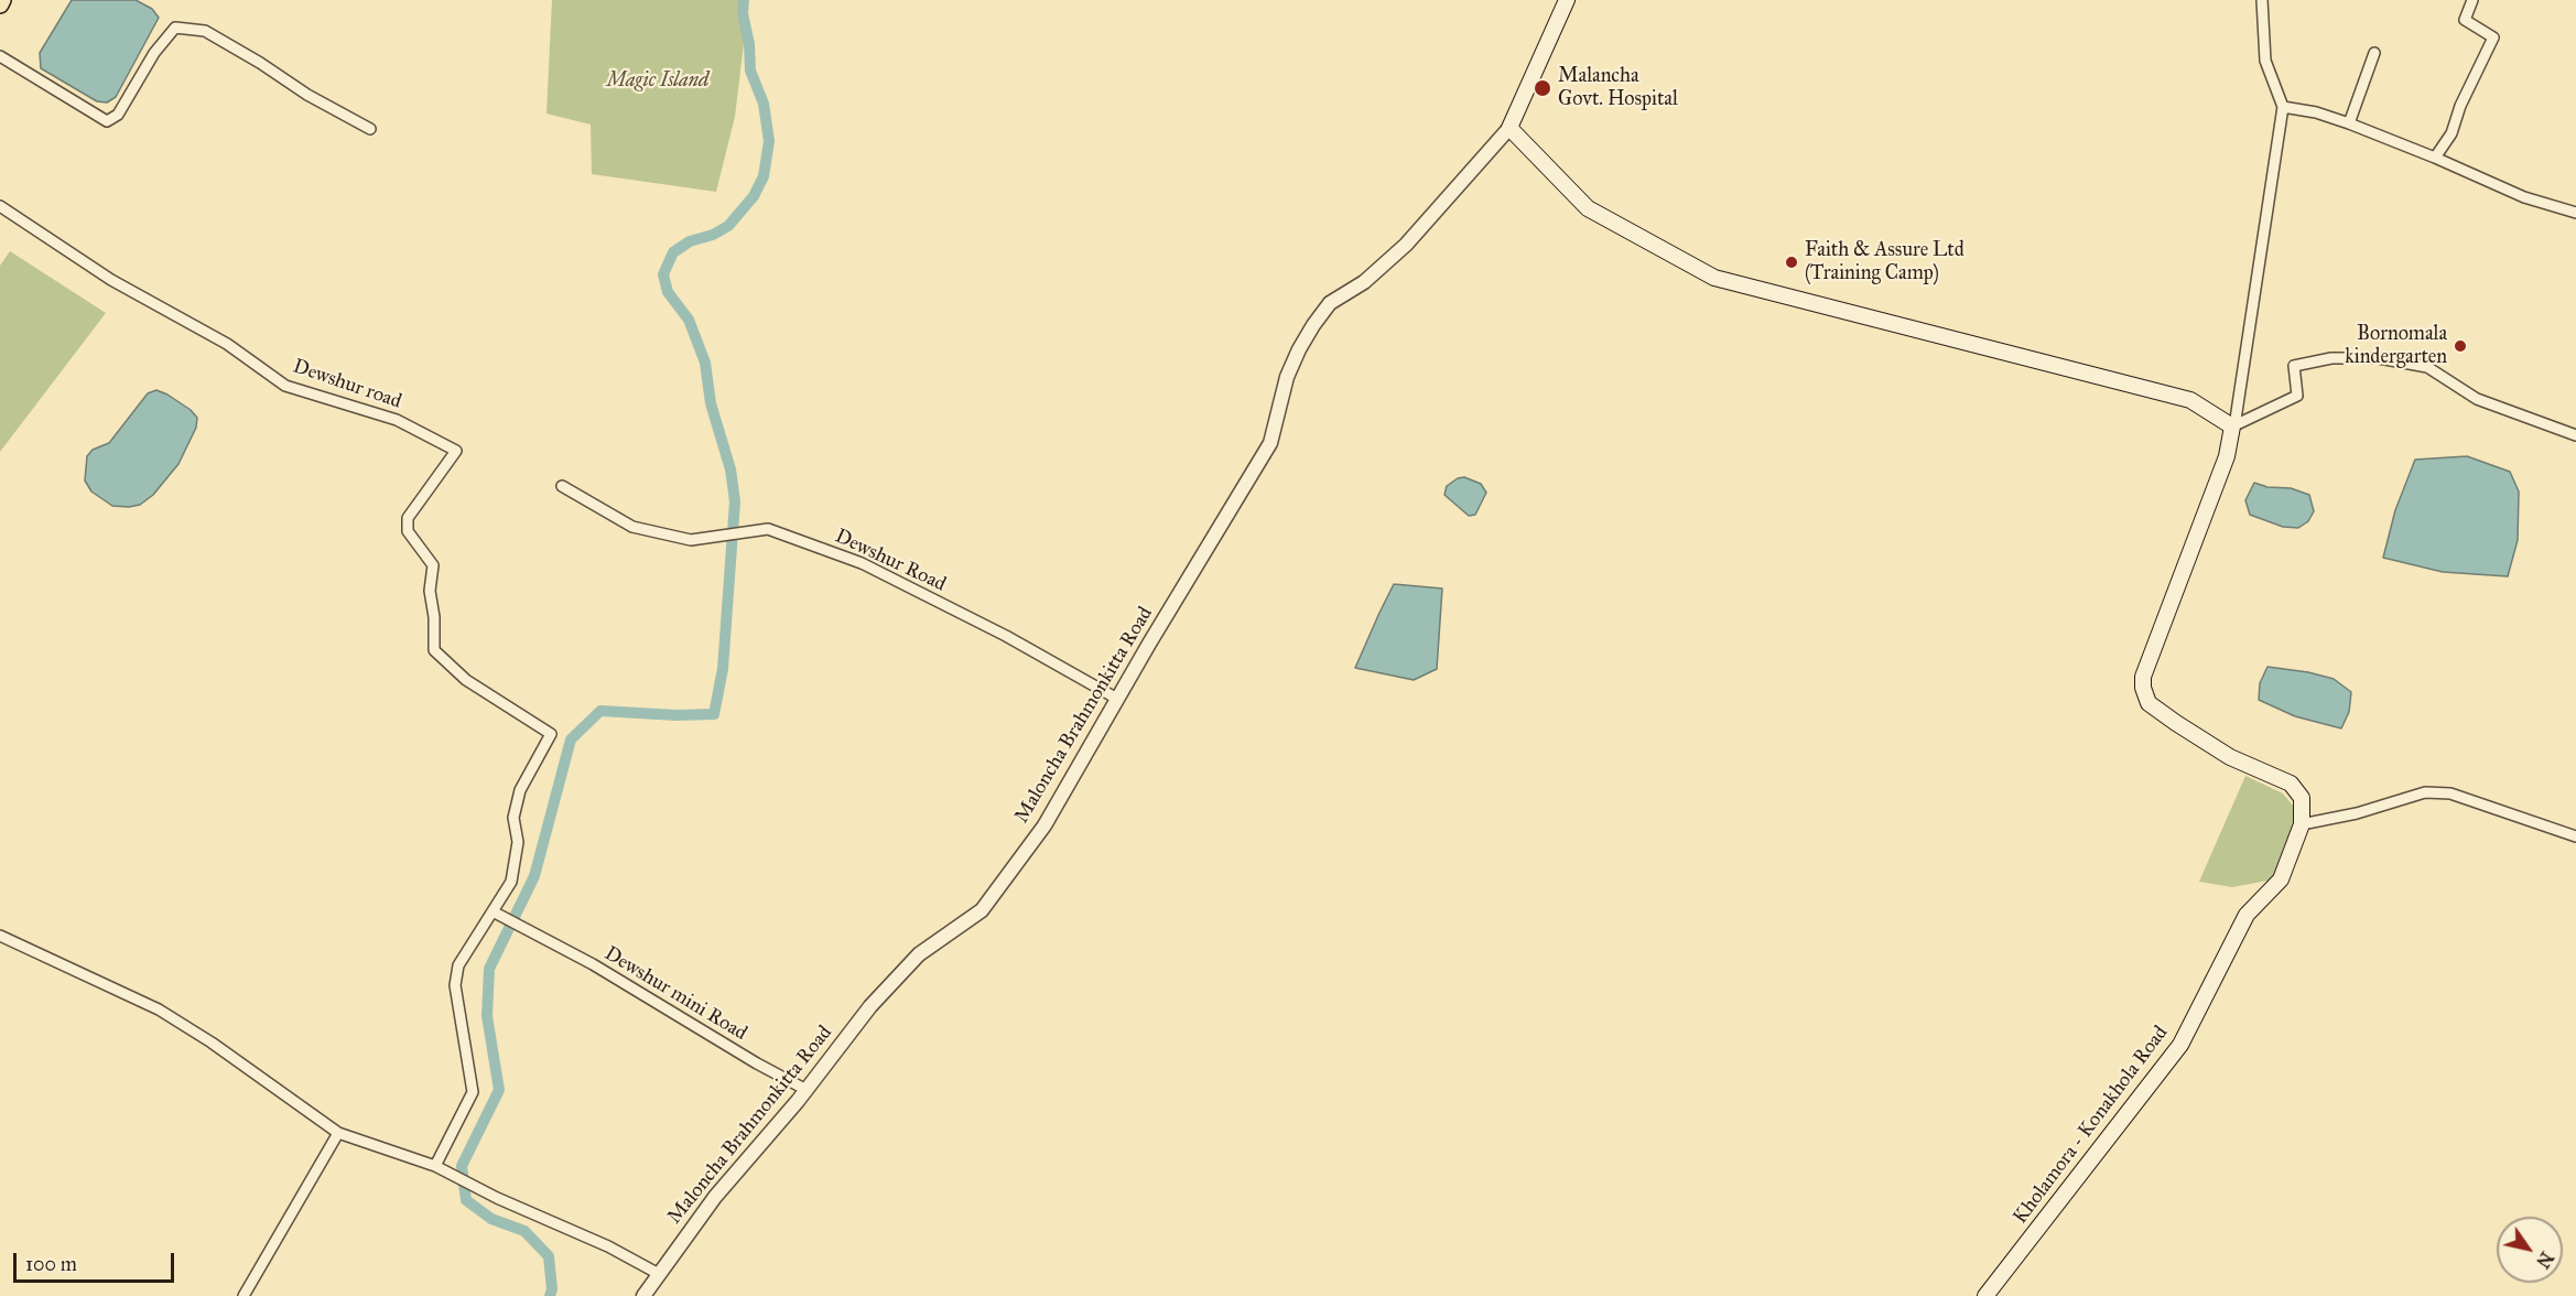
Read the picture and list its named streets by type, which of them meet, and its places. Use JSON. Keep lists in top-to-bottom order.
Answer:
{
  "streets": {
    "main road": ["Kholamora - Konakhola Road"],
    "street": [
      "Dewshur road",
      "Dewshur Road",
      "Maloncha Brahmonkitta Road",
      "Dewshur mini Road"
    ]
  },
  "crossings": [
    ["Dewshur road", "Dewshur mini Road"],
    ["Dewshur Road", "Maloncha Brahmonkitta Road"],
    ["Maloncha Brahmonkitta Road", "Dewshur mini Road"]
  ],
  "parks": ["Magic Island"],
  "places": ["Malancha Govt. Hospital", "Faith & Assure Ltd (Training Camp)", "Bornomala kindergarten"],
  "scale_bar": "100 m",
  "north": "bottom right"
}
